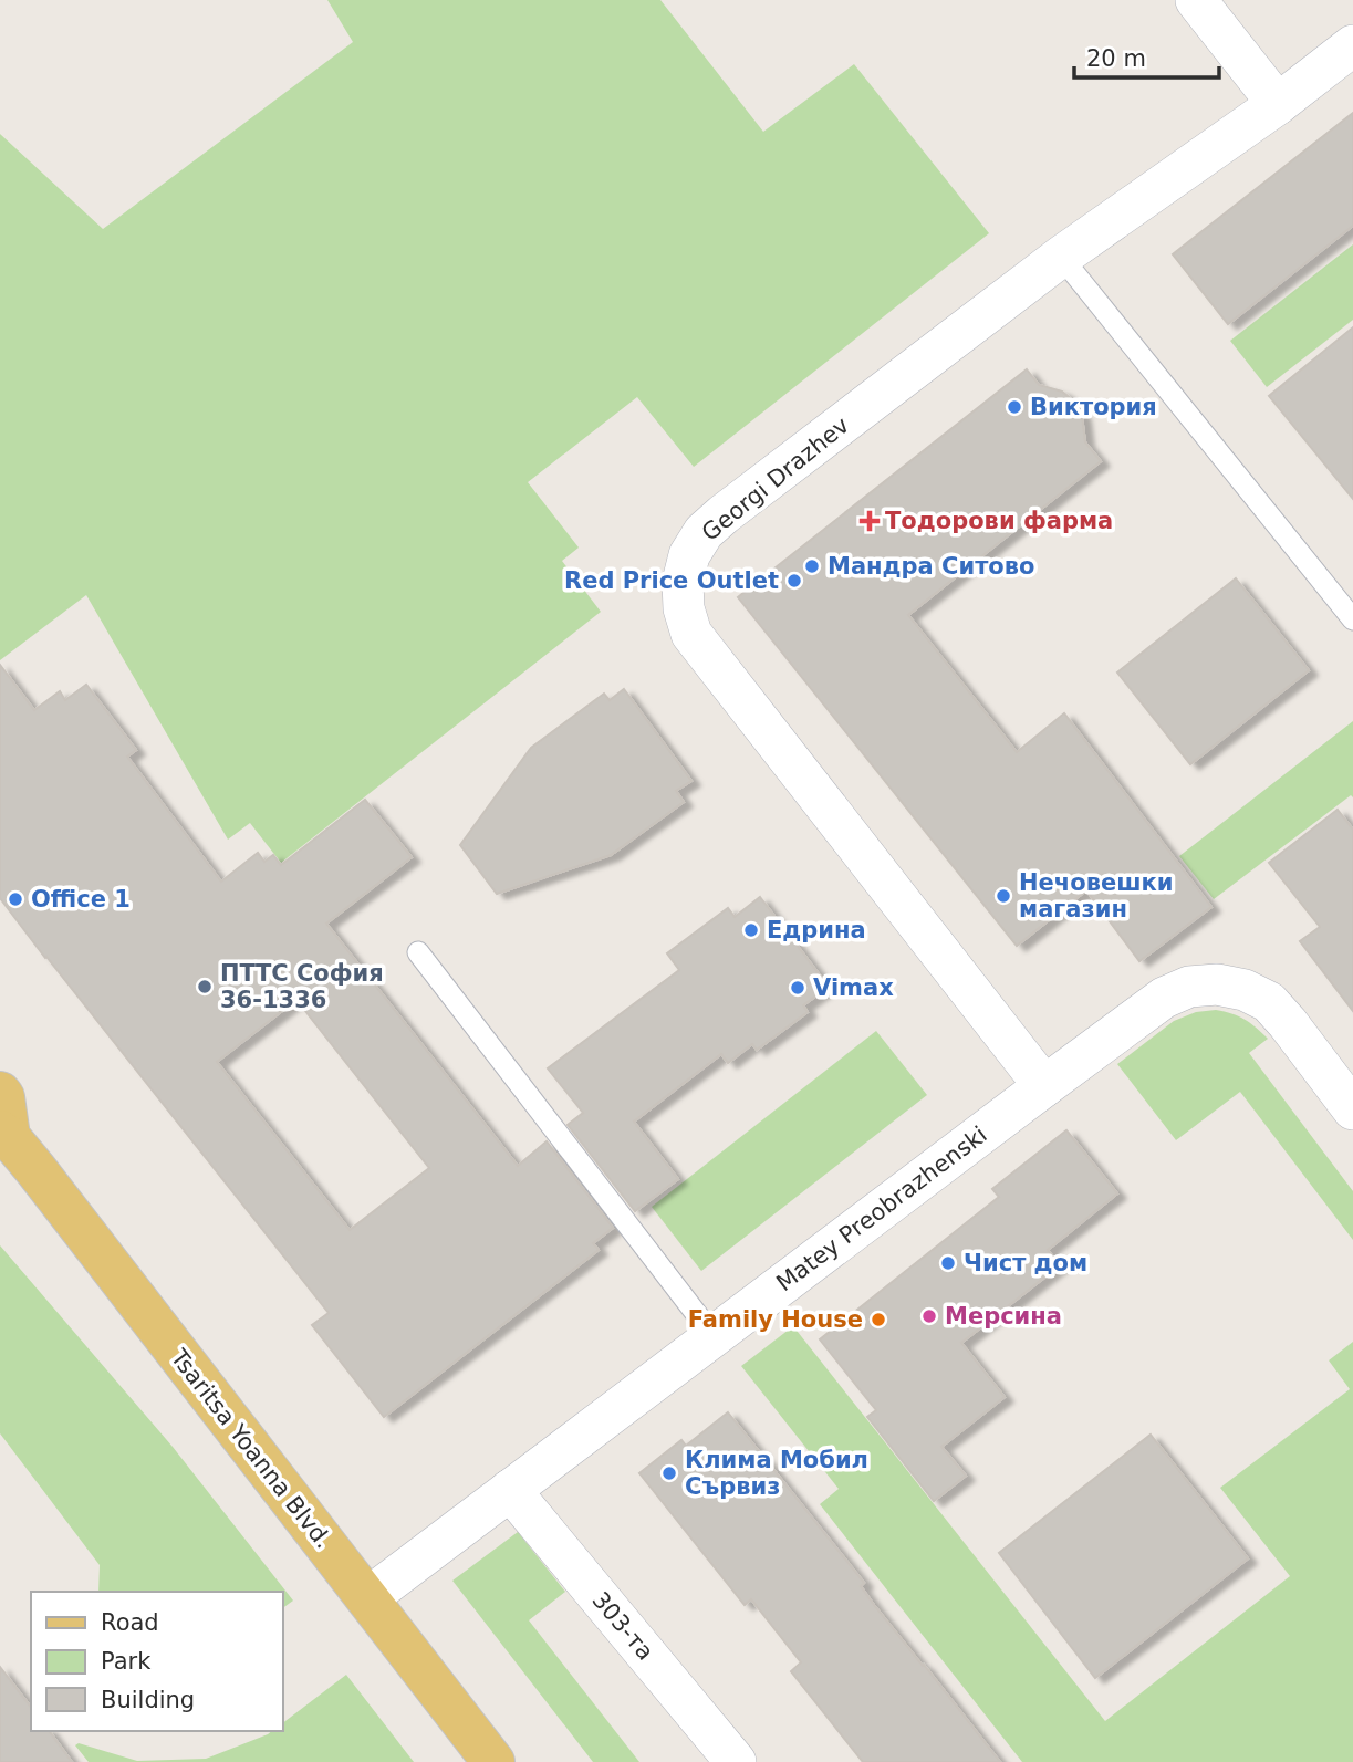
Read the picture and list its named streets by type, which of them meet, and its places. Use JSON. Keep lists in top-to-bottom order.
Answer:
{
  "streets": {
    "main road": ["Tsaritsa Yoanna Blvd."],
    "street": ["Georgi Drazhev", "Matey Preobrazhenski", "303-та"]
  },
  "crossings": [
    ["Georgi Drazhev", "Matey Preobrazhenski"],
    ["Matey Preobrazhenski", "Tsaritsa Yoanna Blvd."],
    ["Matey Preobrazhenski", "303-та"]
  ],
  "places": {
    "other": [
      "Виктория",
      "Мандра Ситово",
      "Red Price Outlet",
      "Нечовешки магазин",
      "Office 1",
      "Едрина",
      "ПТТС София 36-1336",
      "Vimax",
      "Чист дом",
      "Мерсина",
      "Family House",
      "Клима Мобил Сървиз"
    ],
    "health": ["Тодорови фарма"]
  },
  "legend": ["Road", "Park", "Building"],
  "scale_bar": "20 m"
}
